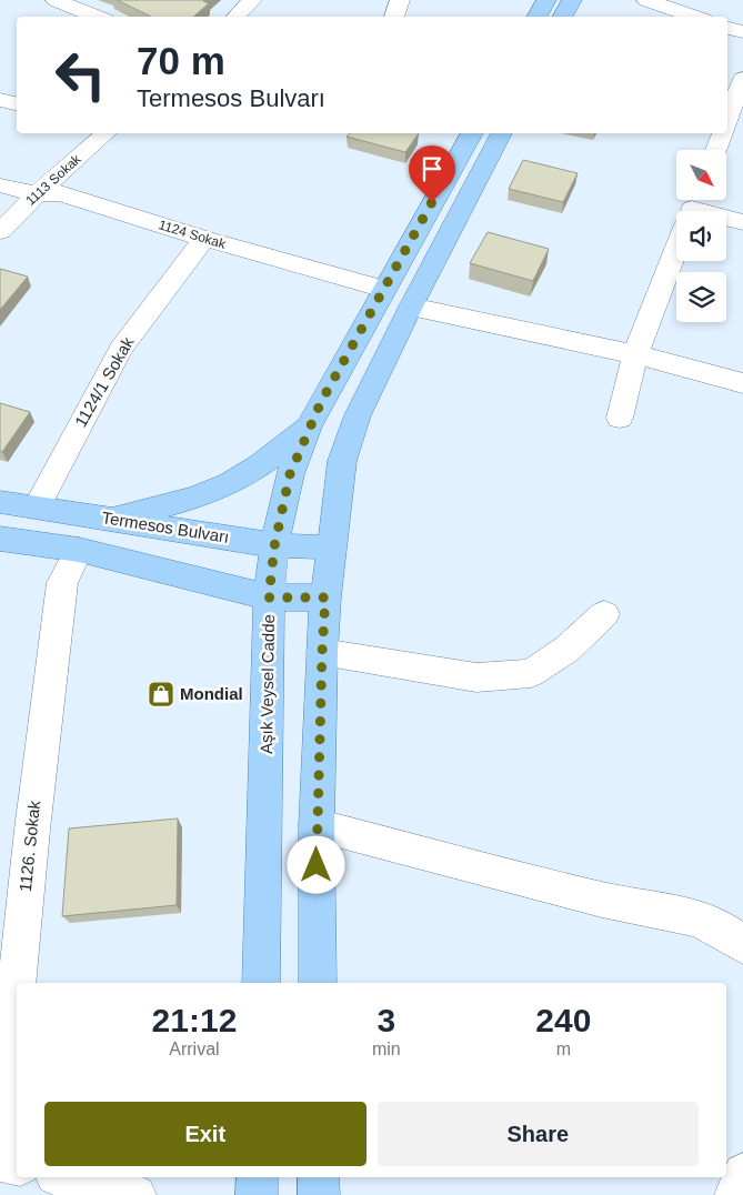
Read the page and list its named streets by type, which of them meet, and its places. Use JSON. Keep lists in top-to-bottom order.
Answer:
{
  "streets": {
    "main road": ["Termesos Bulvarı", "Aşık Veysel Cadde"],
    "street": [
      "1113 Sokak",
      "1124 Sokak",
      "1124/1 Sokak",
      "1126. Sokak"
    ]
  },
  "crossings": [
    ["1113 Sokak", "1124 Sokak"],
    ["1124 Sokak", "1124/1 Sokak"],
    ["1124 Sokak", "Aşık Veysel Cadde"],
    ["1124/1 Sokak", "Termesos Bulvarı"],
    ["Termesos Bulvarı", "Aşık Veysel Cadde"]
  ],
  "places": {
    "shop": ["Mondial"]
  },
  "north": "bottom right",
  "page": {
    "turn": ["70 m", "Termesos Bulvarı"],
    "eta": [
      "21:12",
      "Arrival",
      "3",
      "min",
      "240",
      "m"
    ],
    "buttons": ["Exit", "Share"]
  }
}
